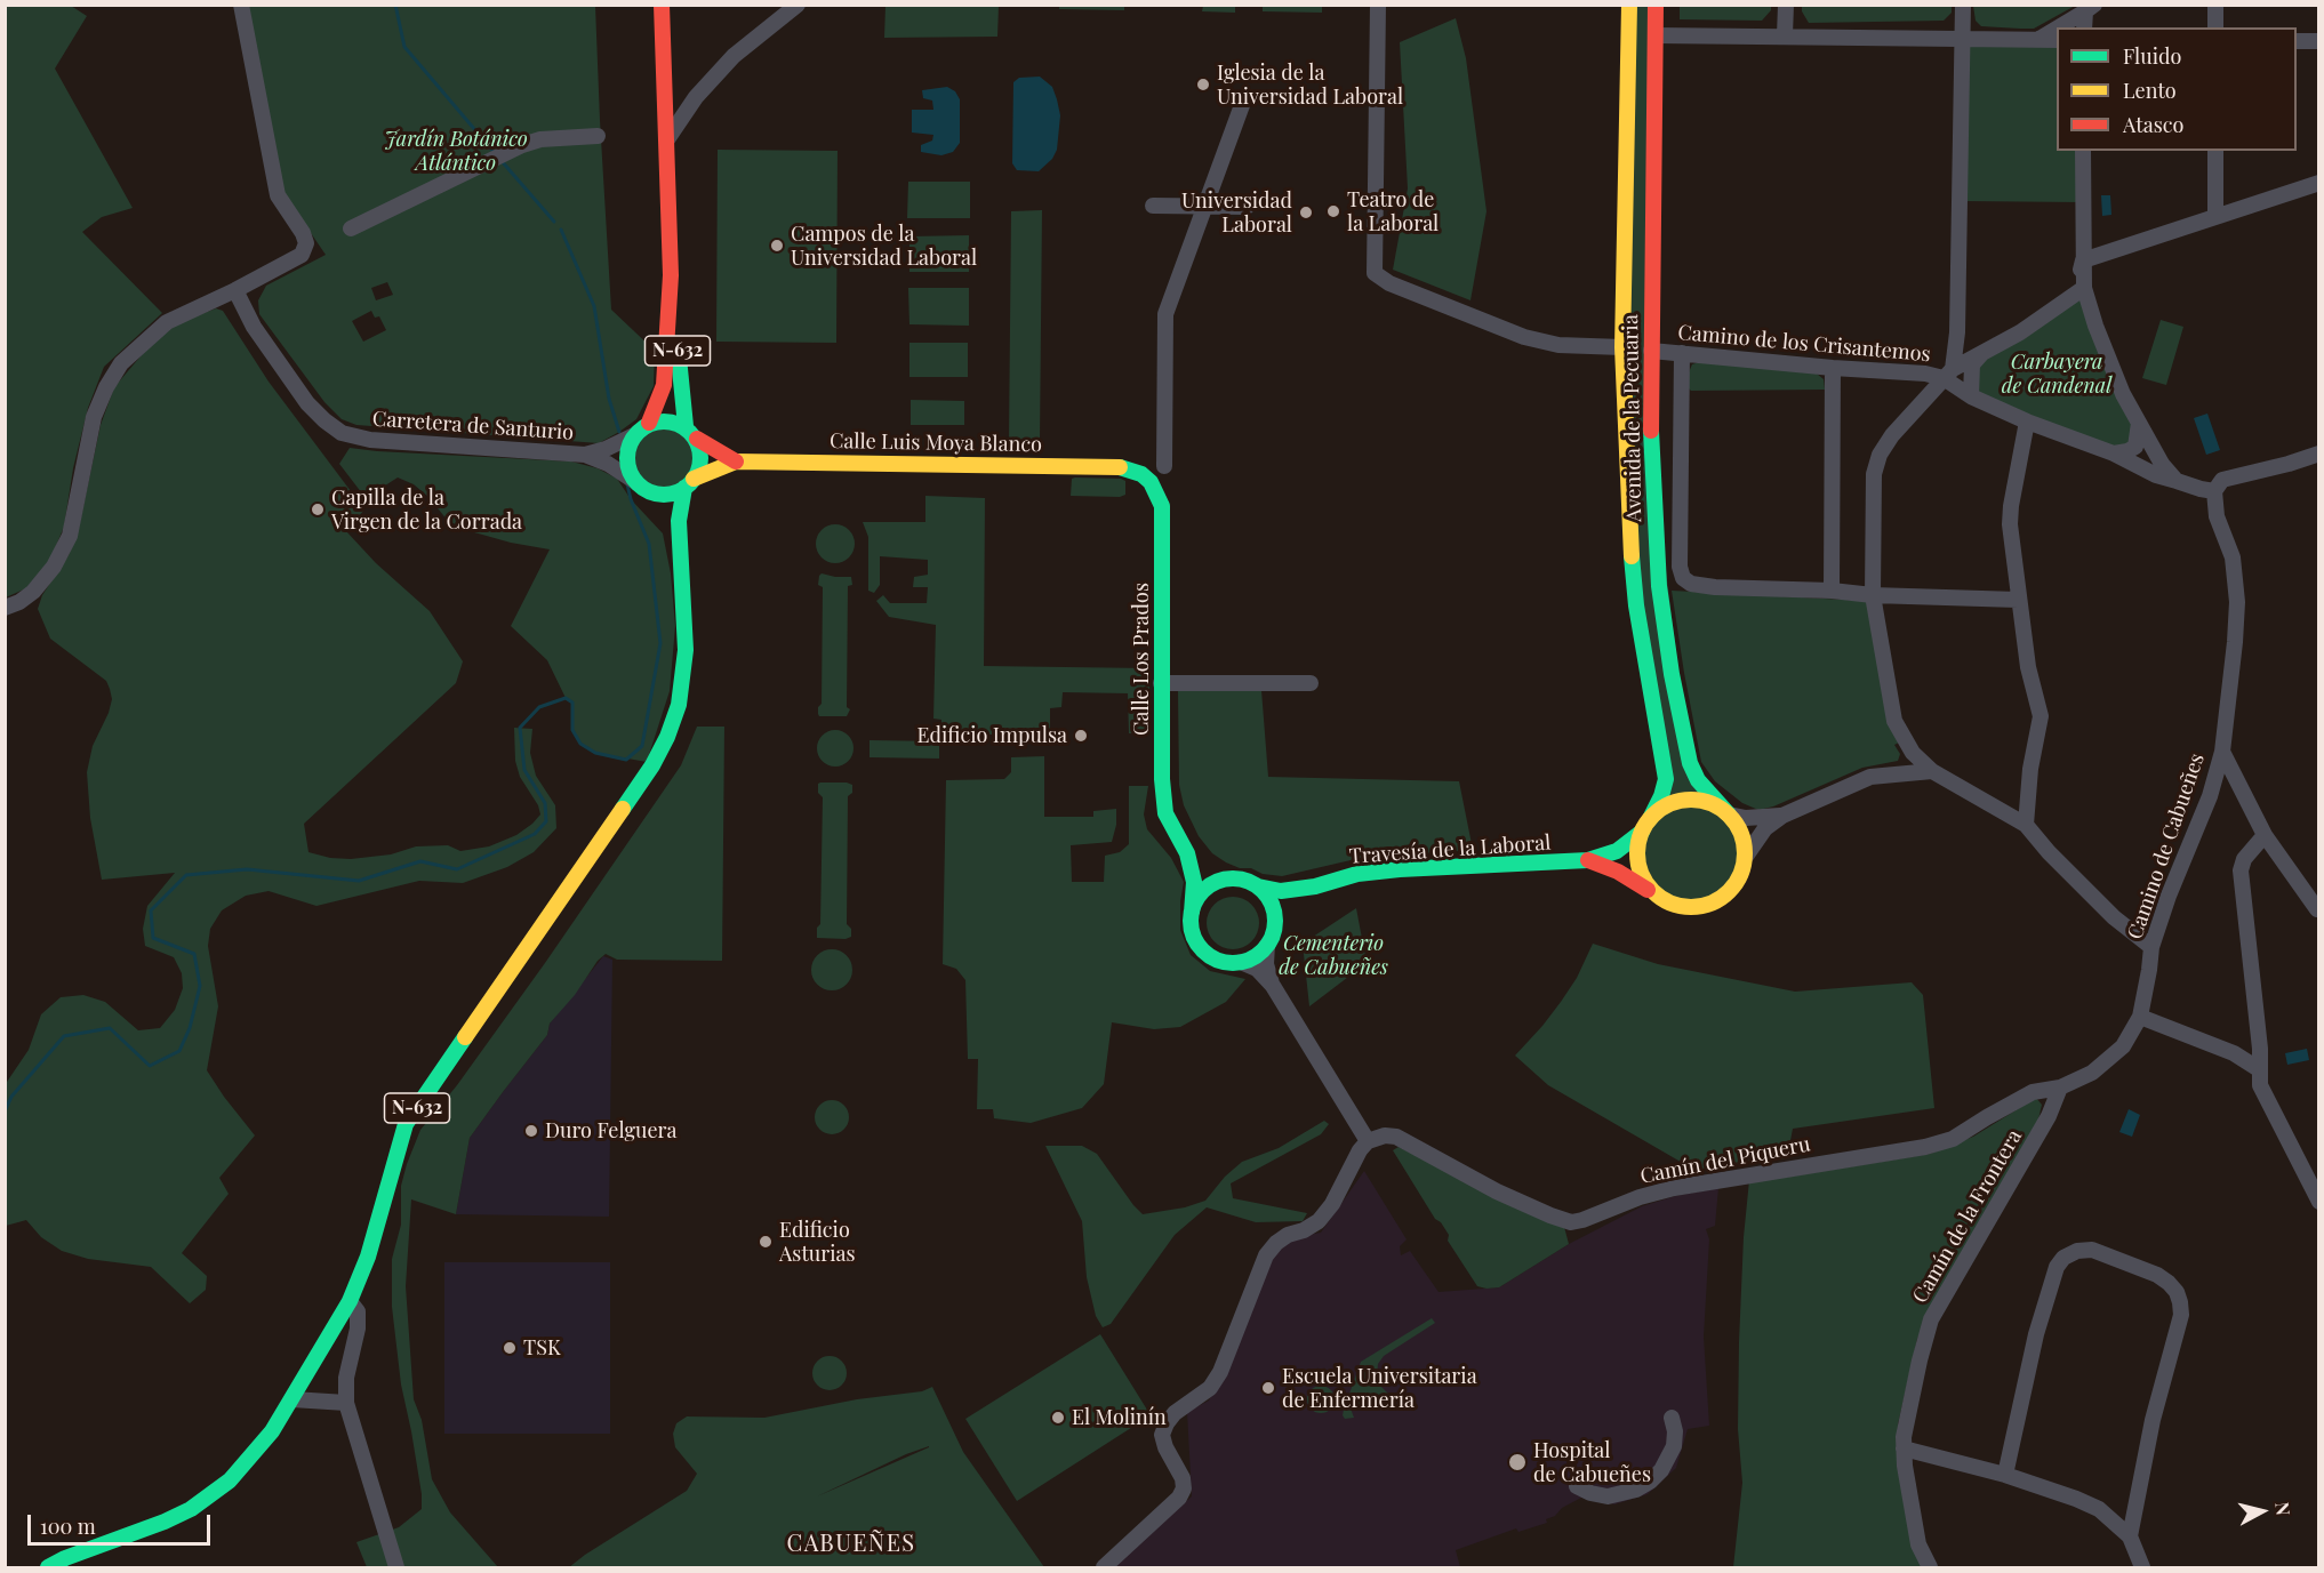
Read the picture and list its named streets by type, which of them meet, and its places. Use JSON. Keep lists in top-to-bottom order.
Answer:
{
  "streets": {
    "main road": [
      "N-632",
      "Avenida de la Pecuaria",
      "Calle Luis Moya Blanco",
      "Calle Los Prados",
      "Travesía de la Laboral"
    ],
    "street": [
      "Camino de los Crisantemos",
      "Carretera de Santurio",
      "Camino de Cabueñes",
      "Camín del Piqueru",
      "Camín de la Frontera"
    ]
  },
  "crossings": [
    ["Camino de los Crisantemos", "Avenida de la Pecuaria"],
    ["Camino de los Crisantemos", "Camino de Cabueñes"],
    ["N-632", "Carretera de Santurio"],
    ["N-632", "Calle Luis Moya Blanco"],
    ["Avenida de la Pecuaria", "Travesía de la Laboral"],
    ["Carretera de Santurio", "Calle Luis Moya Blanco"],
    ["Calle Luis Moya Blanco", "Calle Los Prados"],
    ["Calle Los Prados", "Travesía de la Laboral"],
    ["Camino de Cabueñes", "Camín del Piqueru"],
    ["Camino de Cabueñes", "Camín de la Frontera"],
    ["Camín del Piqueru", "Camín de la Frontera"]
  ],
  "districts": ["CABUEÑES"],
  "parks": ["Jardín Botánico Atlántico", "Carbayera de Candenal", "Cementerio de Cabueñes"],
  "places": [
    "Iglesia de la Universidad Laboral",
    "Teatro de la Laboral",
    "Universidad Laboral",
    "Campos de la Universidad Laboral",
    "Capilla de la Virgen de la Corrada",
    "Edificio Impulsa",
    "Duro Felguera",
    "Edificio Asturias",
    "TSK",
    "Escuela Universitaria de Enfermería",
    "El Molinín",
    "Hospital de Cabueñes"
  ],
  "legend": ["Fluido", "Lento", "Atasco"],
  "scale_bar": "100 m",
  "north": "right"
}
